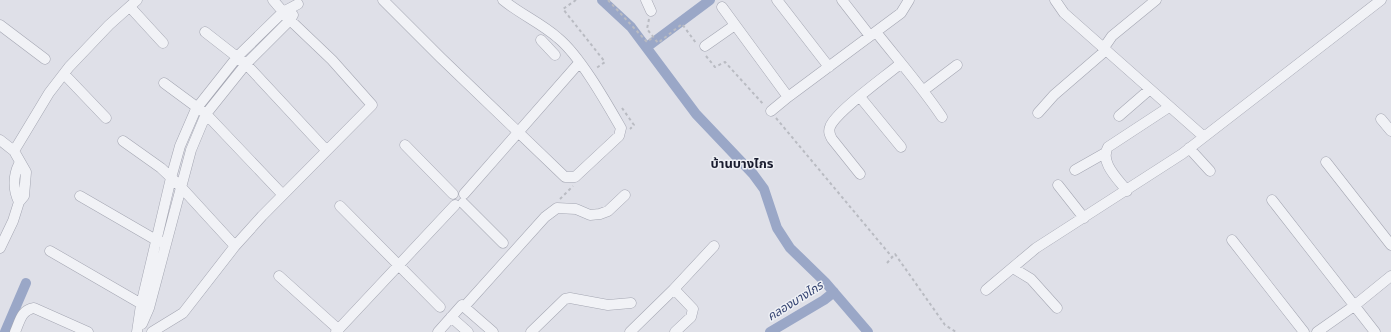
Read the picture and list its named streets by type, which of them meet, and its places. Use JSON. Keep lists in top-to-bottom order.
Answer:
{
  "districts": ["บ้านบางไกร"],
  "water": ["คลองบางไกร"]
}
